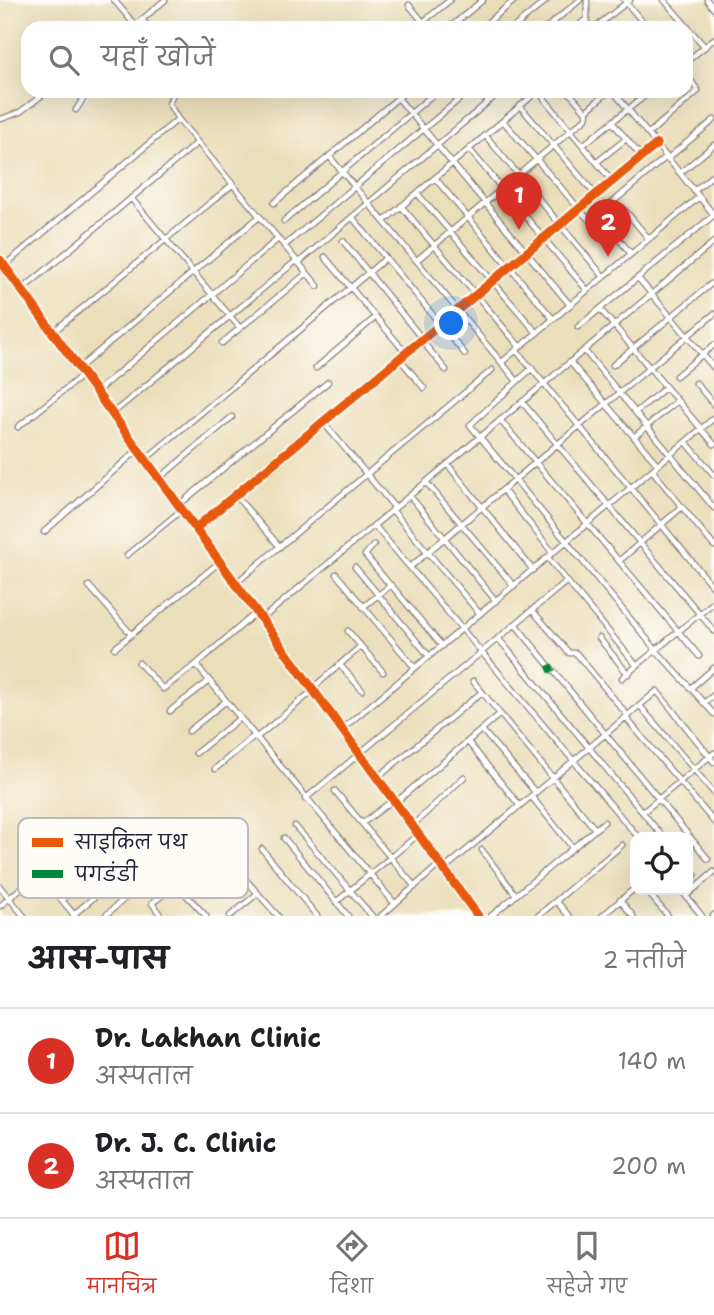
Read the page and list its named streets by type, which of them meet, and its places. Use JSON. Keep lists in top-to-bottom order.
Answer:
{
  "legend": ["साइकिल पथ", "पगडंडी"],
  "page": {
    "search": "यहाँ खोजें",
    "pins": ["1", "2"],
    "heading": ["आस-पास", "2 नतीजे"],
    "list": [
      {
        "mark": "1",
        "name": "Dr. Lakhan Clinic",
        "note": "अस्पताल",
        "value": "140 m"
      },
      {
        "mark": "2",
        "name": "Dr. J. C. Clinic",
        "note": "अस्पताल",
        "value": "200 m"
      }
    ],
    "nav": ["मानचित्र", "दिशा", "सहेजे गए"]
  }
}
